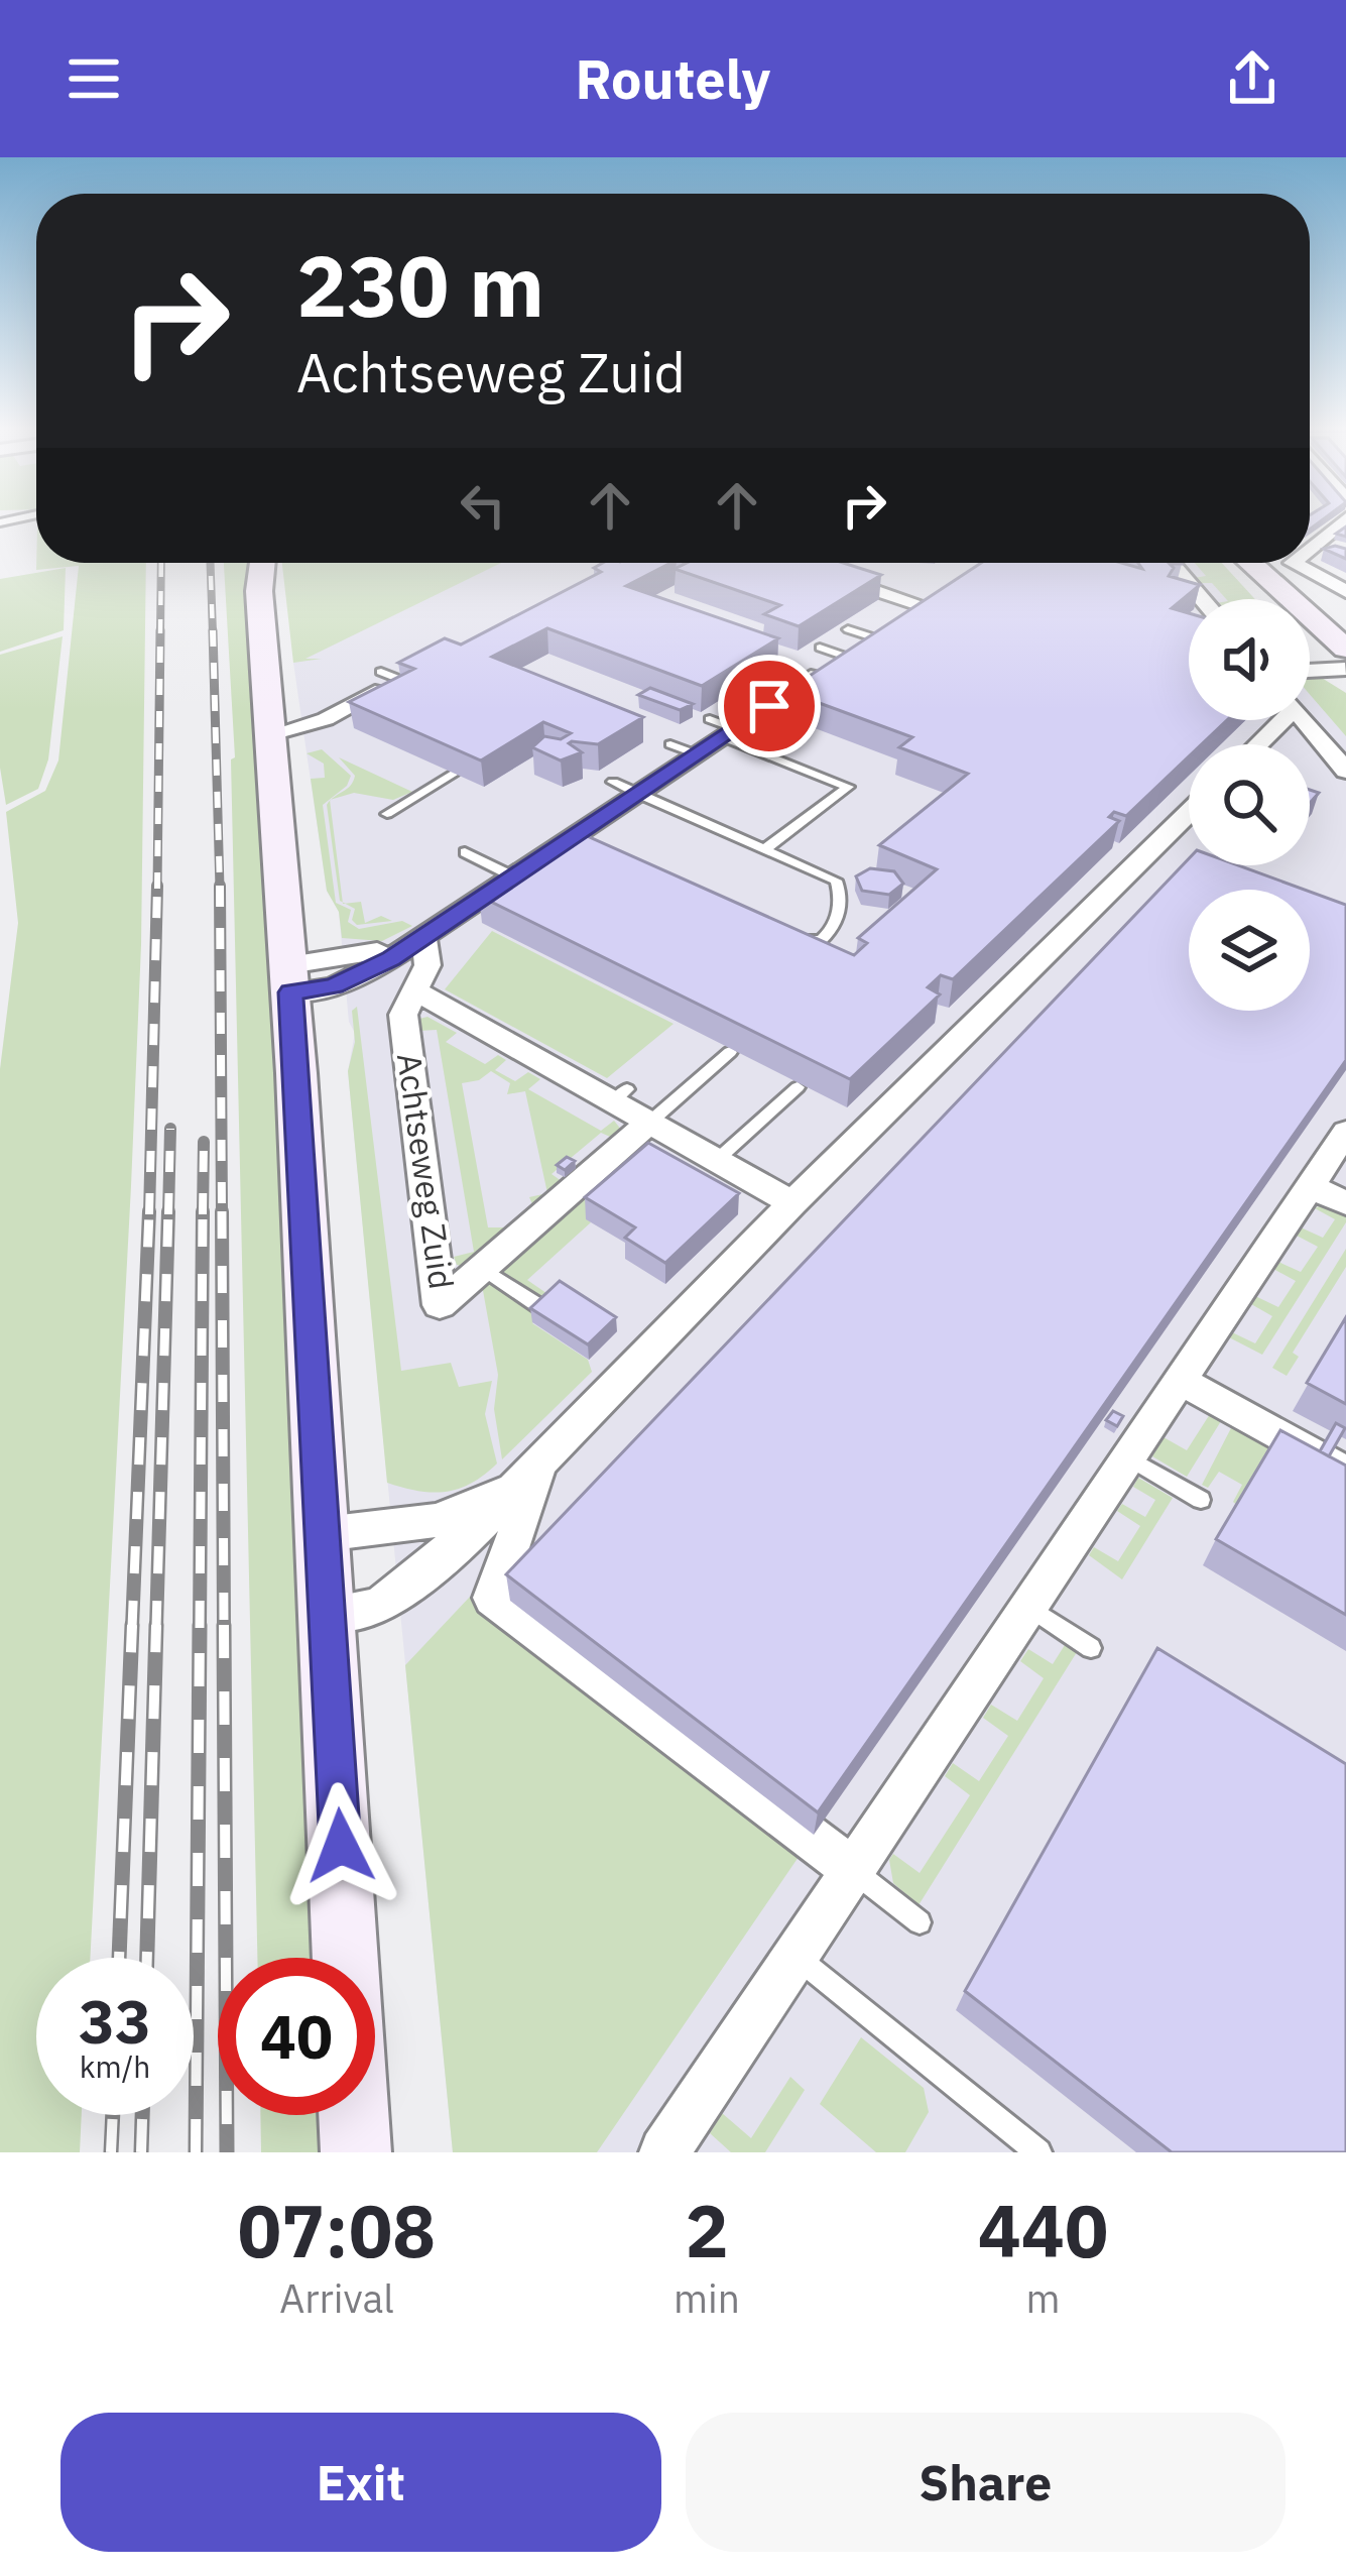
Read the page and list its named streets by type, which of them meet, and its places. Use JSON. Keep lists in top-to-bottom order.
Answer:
{
  "streets": {
    "street": ["Achtseweg Zuid"]
  },
  "page": {
    "header": "Routely",
    "turn": ["230 m", "Achtseweg Zuid"],
    "speed": "33 km/h",
    "limit": "40",
    "eta": [
      "07:08",
      "Arrival",
      "2",
      "min",
      "440",
      "m"
    ],
    "buttons": ["Exit", "Share"]
  }
}
